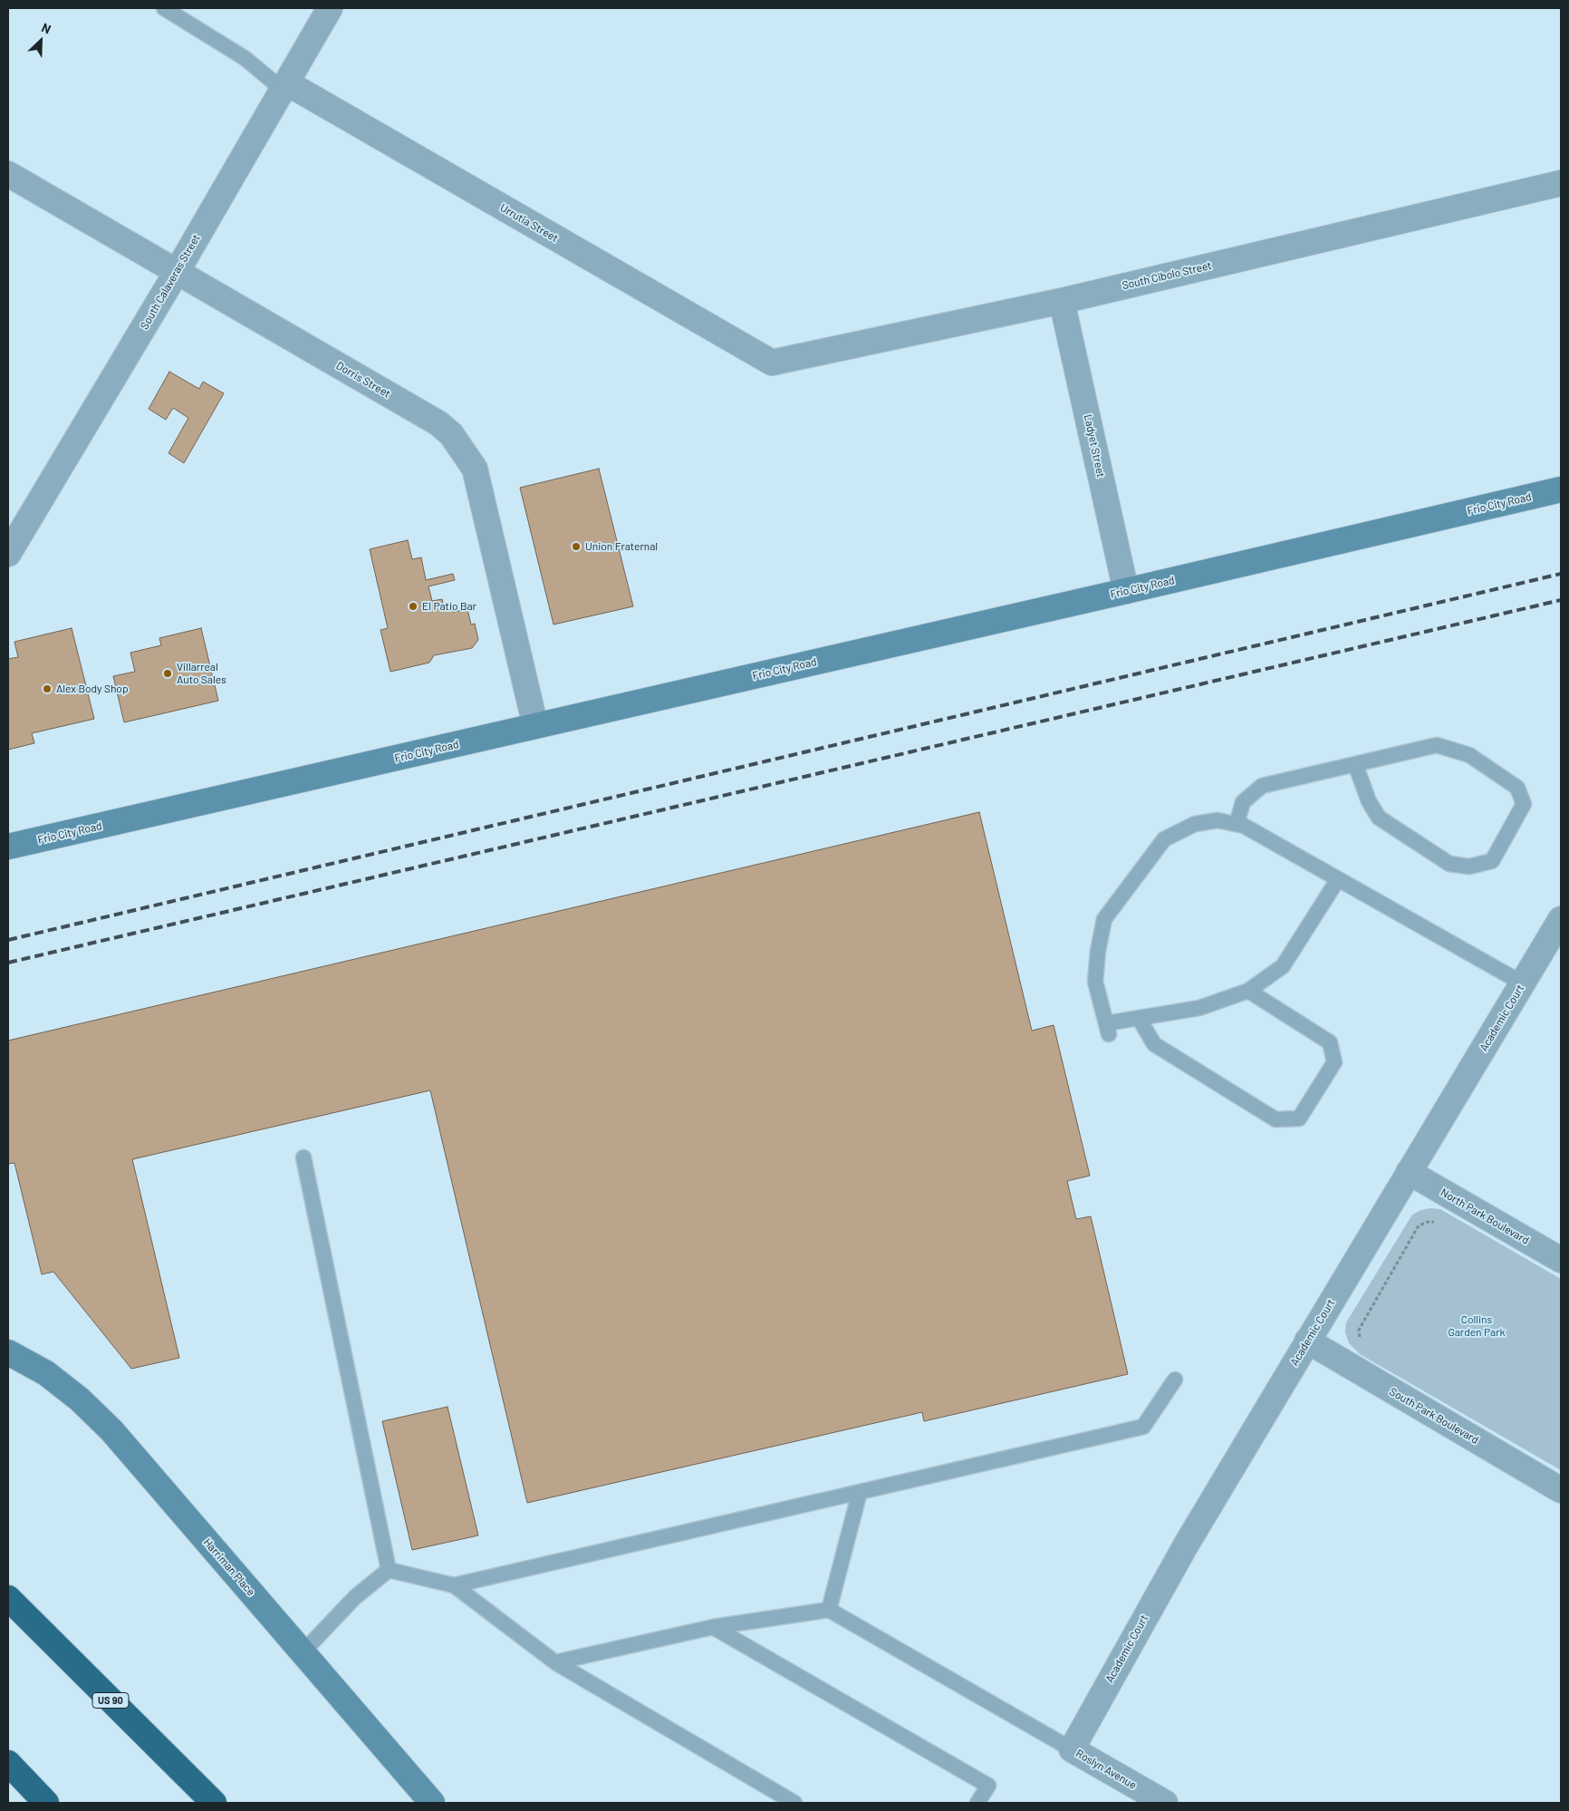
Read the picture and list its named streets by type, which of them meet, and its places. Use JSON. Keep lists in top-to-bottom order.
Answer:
{
  "streets": {
    "highway": ["US 90"],
    "street": [
      "Urrutia Street",
      "South Cibolo Street",
      "South Calaveras Street",
      "Dorris Street",
      "Ladyet Street",
      "Frio City Road",
      "Academic Court",
      "North Park Boulevard",
      "South Park Boulevard",
      "Harriman Place",
      "Roslyn Avenue"
    ]
  },
  "crossings": [
    ["Urrutia Street", "South Cibolo Street"],
    ["Urrutia Street", "South Calaveras Street"],
    ["South Cibolo Street", "Ladyet Street"],
    ["South Calaveras Street", "Dorris Street"],
    ["Dorris Street", "Frio City Road"],
    ["Ladyet Street", "Frio City Road"],
    ["Academic Court", "North Park Boulevard"],
    ["Academic Court", "South Park Boulevard"],
    ["Academic Court", "Roslyn Avenue"]
  ],
  "parks": ["Collins Garden Park"],
  "places": [
    "Union Fraternal",
    "El Patio Bar",
    "Villarreal Auto Sales",
    "Alex Body Shop"
  ],
  "north": "top right"
}
